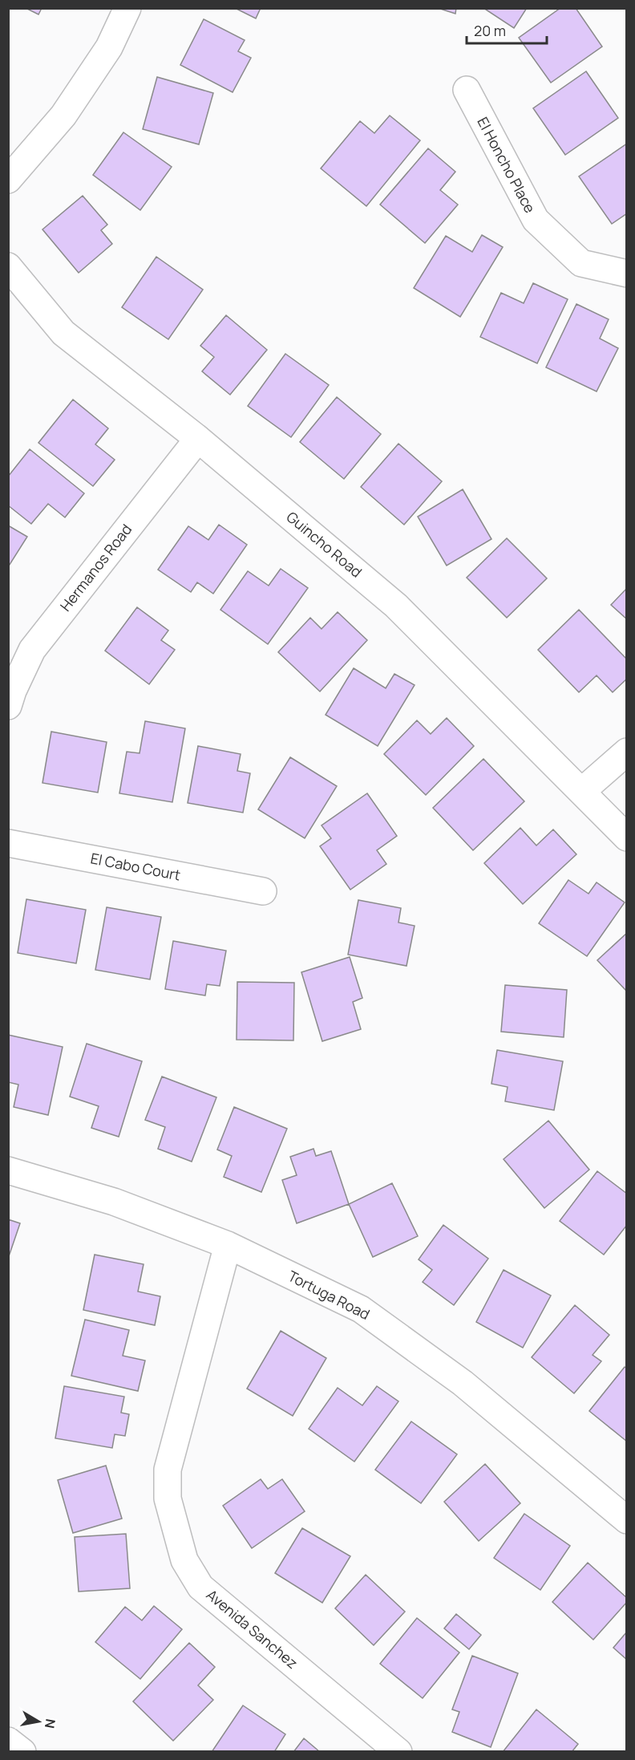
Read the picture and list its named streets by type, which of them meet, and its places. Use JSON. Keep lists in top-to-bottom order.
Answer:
{
  "streets": {
    "street": [
      "El Honcho Place",
      "Guincho Road",
      "Hermanos Road",
      "El Cabo Court",
      "Tortuga Road",
      "Avenida Sanchez"
    ]
  },
  "crossings": [
    ["Guincho Road", "Hermanos Road"],
    ["Tortuga Road", "Avenida Sanchez"]
  ],
  "scale_bar": "20 m",
  "north": "right"
}
